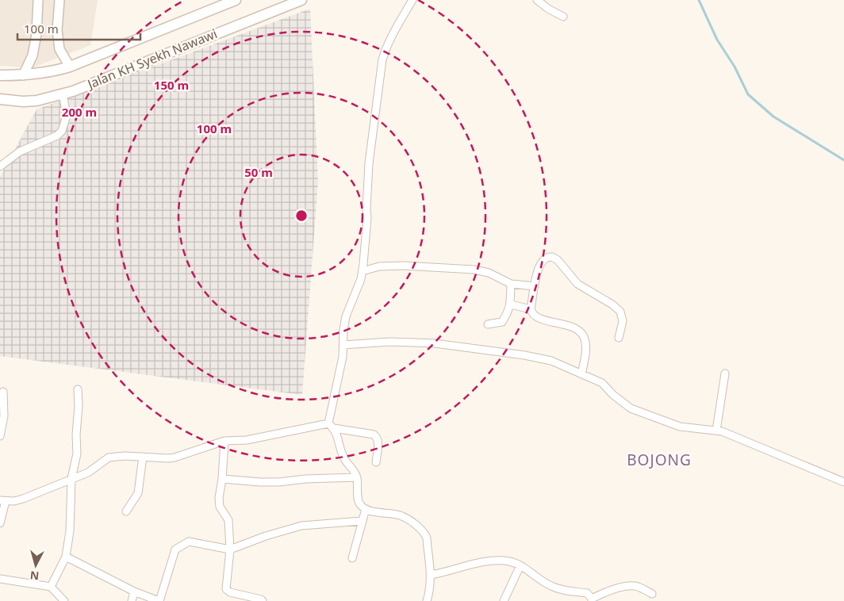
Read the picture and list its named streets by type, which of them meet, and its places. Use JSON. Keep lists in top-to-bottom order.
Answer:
{
  "streets": {
    "main road": ["Jalan KH Syekh Nawawi"]
  },
  "districts": ["BOJONG"],
  "scale_bar": "100 m",
  "north": "bottom",
  "rings": [
    "150 m",
    "200 m",
    "100 m",
    "50 m"
  ]
}
